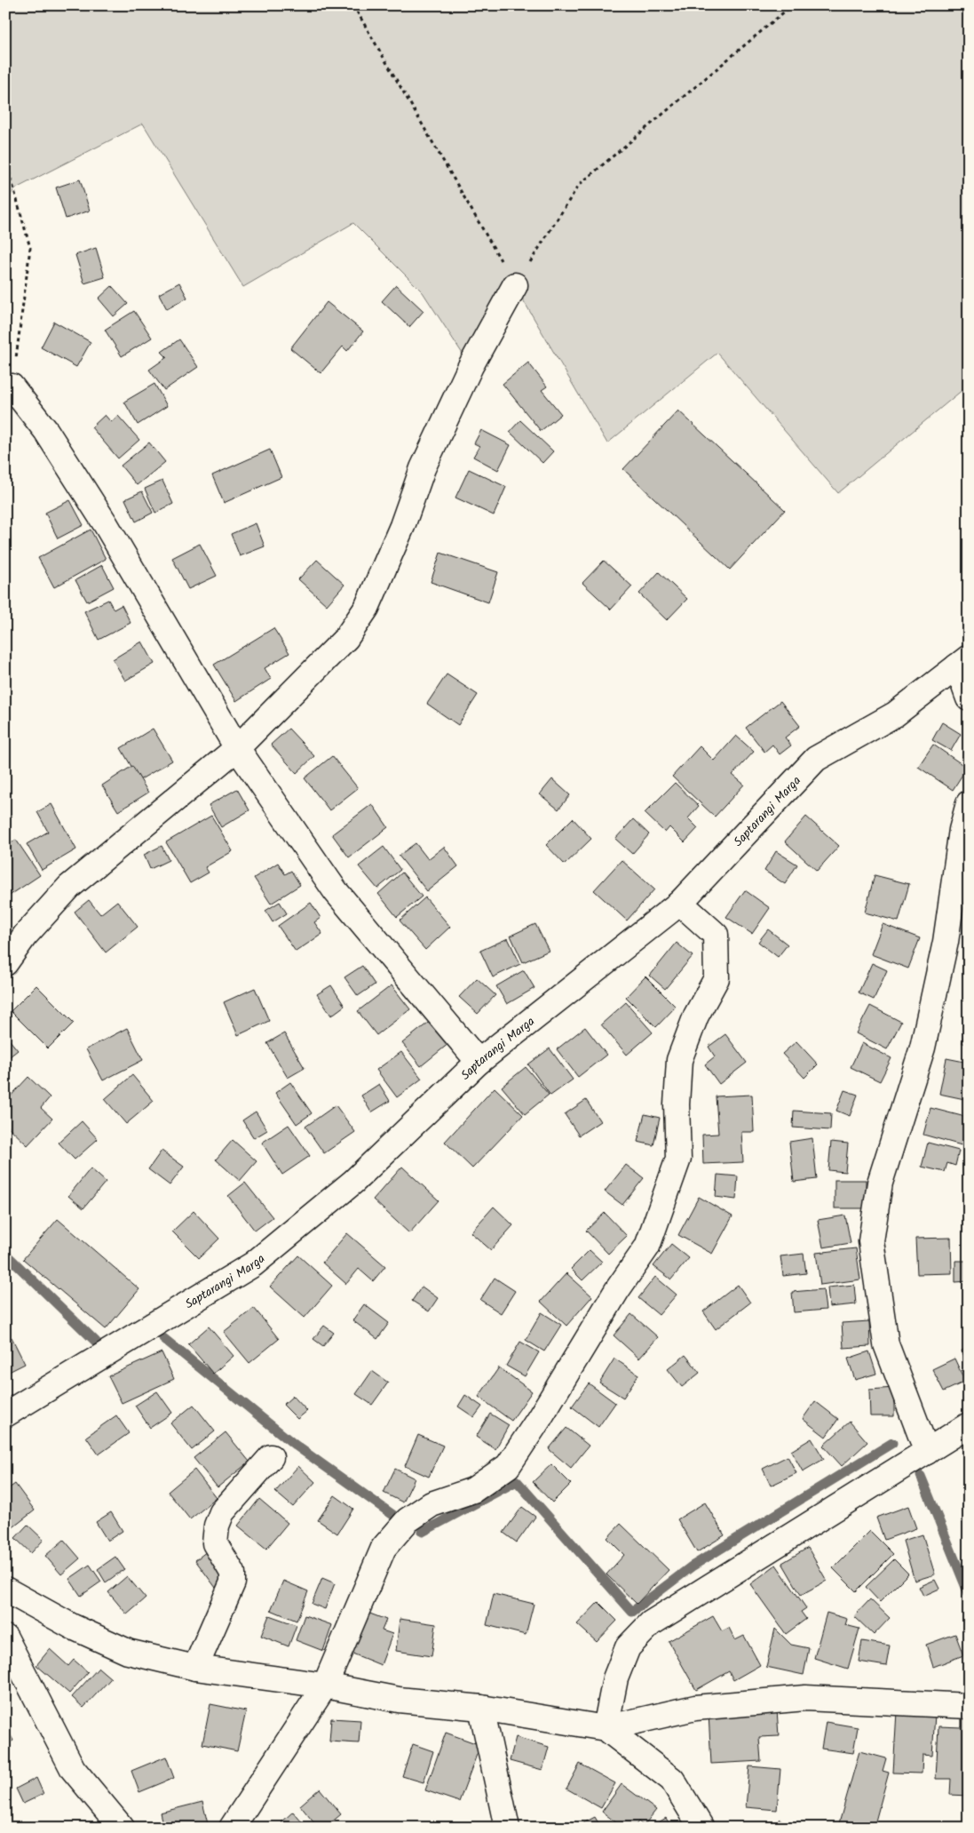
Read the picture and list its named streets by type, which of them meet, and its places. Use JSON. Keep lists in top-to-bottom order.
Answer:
{
  "streets": {
    "street": ["Saptarangi Marga"]
  }
}
